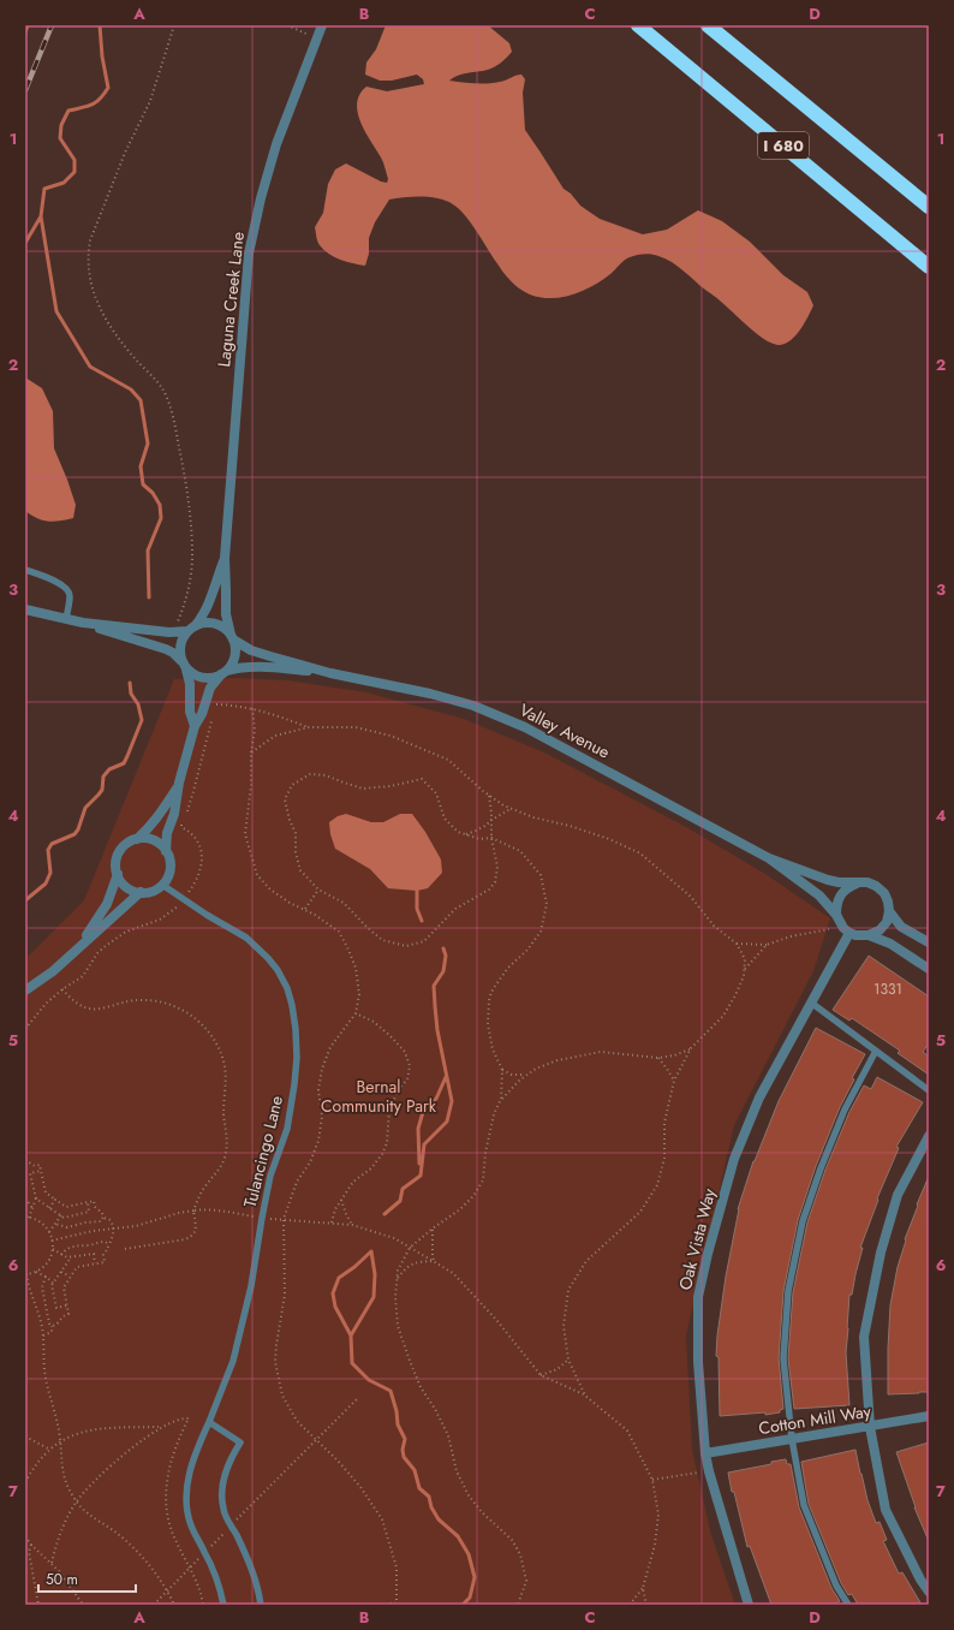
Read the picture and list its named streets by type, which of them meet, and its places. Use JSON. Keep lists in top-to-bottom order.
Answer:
{
  "streets": {
    "highway": ["I 680"],
    "street": [
      "Laguna Creek Lane",
      "Valley Avenue",
      "Oak Vista Way",
      "Cotton Mill Way"
    ],
    "lane": ["Tulancingo Lane"]
  },
  "crossings": [
    ["Laguna Creek Lane", "Valley Avenue"],
    ["Valley Avenue", "Oak Vista Way"],
    ["Oak Vista Way", "Cotton Mill Way"]
  ],
  "parks": ["Bernal Community Park"],
  "house_numbers": ["1331"],
  "scale_bar": "50 m",
  "grid": {
    "columns": [
      "A",
      "B",
      "C",
      "D"
    ],
    "rows": [
      "1",
      "2",
      "3",
      "4",
      "5",
      "6",
      "7"
    ]
  }
}
